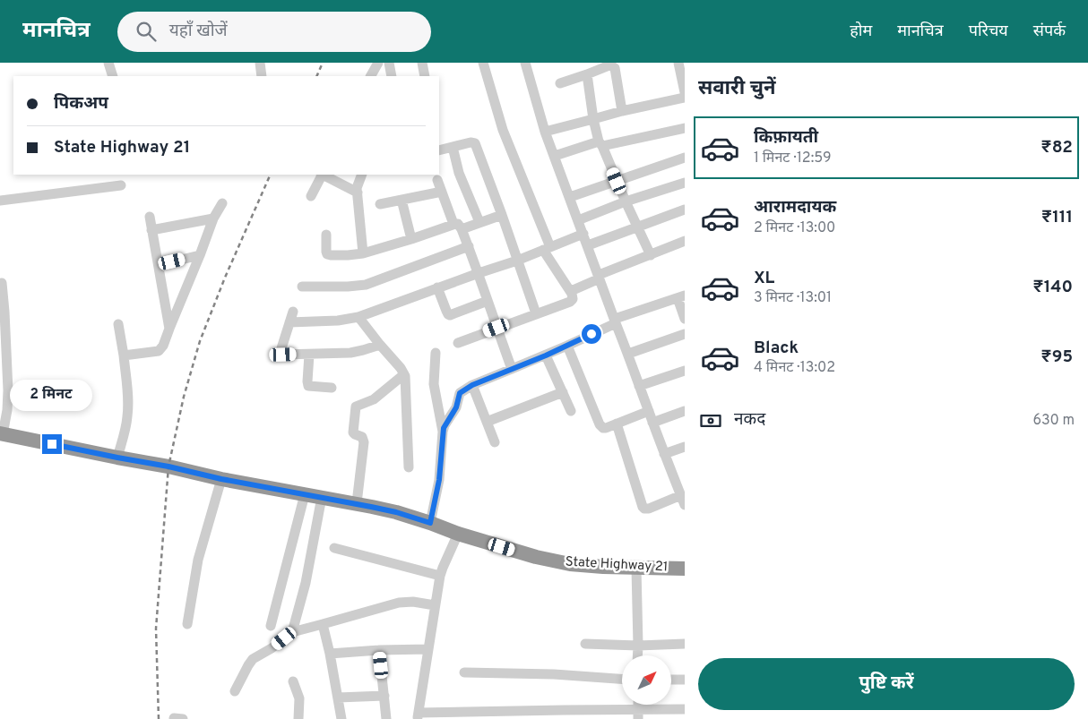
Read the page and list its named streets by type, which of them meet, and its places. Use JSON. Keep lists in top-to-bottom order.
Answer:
{
  "streets": {
    "highway": ["State Highway 21"]
  },
  "north": "top right",
  "page": {
    "header": "मानचित्र",
    "search": "यहाँ खोजें",
    "nav": [
      "होम",
      "मानचित्र",
      "परिचय",
      "संपर्क"
    ],
    "heading": "सवारी चुनें",
    "banner": ["पिकअप", "State Highway 21"],
    "list": [
      {
        "name": "किफ़ायती",
        "note": "1 मिनट · 12:59",
        "value": "₹82"
      },
      {
        "name": "आरामदायक",
        "note": "2 मिनट · 13:00",
        "value": "₹111"
      },
      {
        "name": "XL",
        "note": "3 मिनट · 13:01",
        "value": "₹140"
      },
      {
        "name": "Black",
        "note": "4 मिनट · 13:02",
        "value": "₹95"
      }
    ],
    "bubble": "2 मिनट",
    "pay": ["नकद", "630 m"],
    "buttons": "पुष्टि करें"
  }
}
